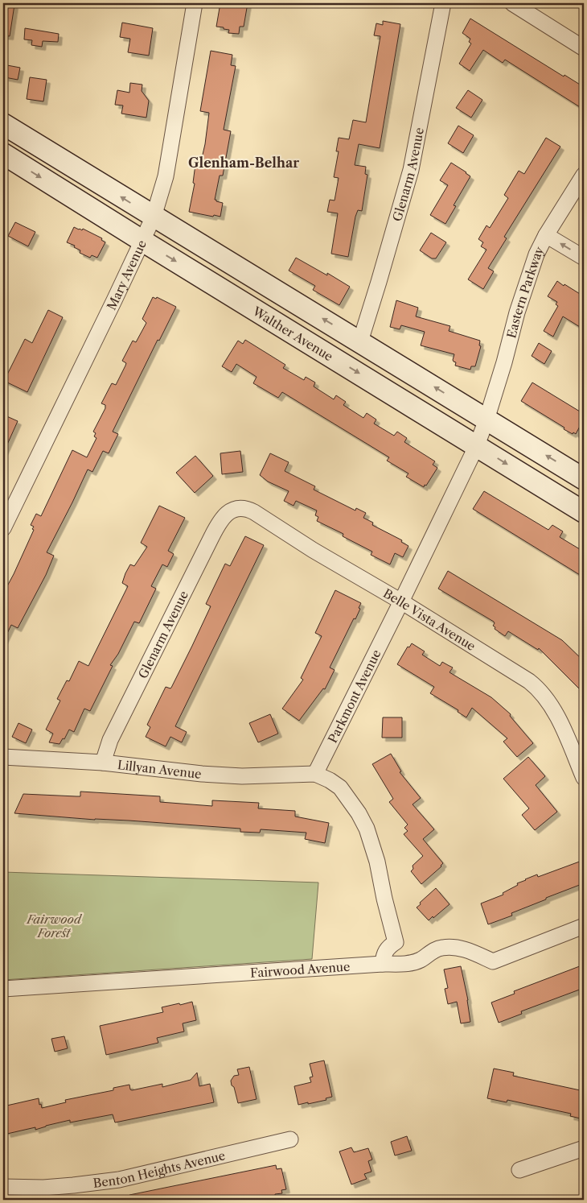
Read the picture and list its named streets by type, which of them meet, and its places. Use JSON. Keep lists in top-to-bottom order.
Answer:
{
  "streets": {
    "main road": ["Walther Avenue"],
    "street": [
      "Glenarm Avenue",
      "Mary Avenue",
      "Eastern Parkway",
      "Belle Vista Avenue",
      "Parkmont Avenue",
      "Lillyan Avenue",
      "Fairwood Avenue",
      "Benton Heights Avenue"
    ]
  },
  "crossings": [
    ["Glenarm Avenue", "Belle Vista Avenue"],
    ["Glenarm Avenue", "Lillyan Avenue"],
    ["Mary Avenue", "Walther Avenue"],
    ["Eastern Parkway", "Parkmont Avenue"],
    ["Walther Avenue", "Parkmont Avenue"],
    ["Belle Vista Avenue", "Parkmont Avenue"],
    ["Parkmont Avenue", "Lillyan Avenue"]
  ],
  "districts": ["Glenham-Belhar"],
  "parks": ["Fairwood Forest"]
}
